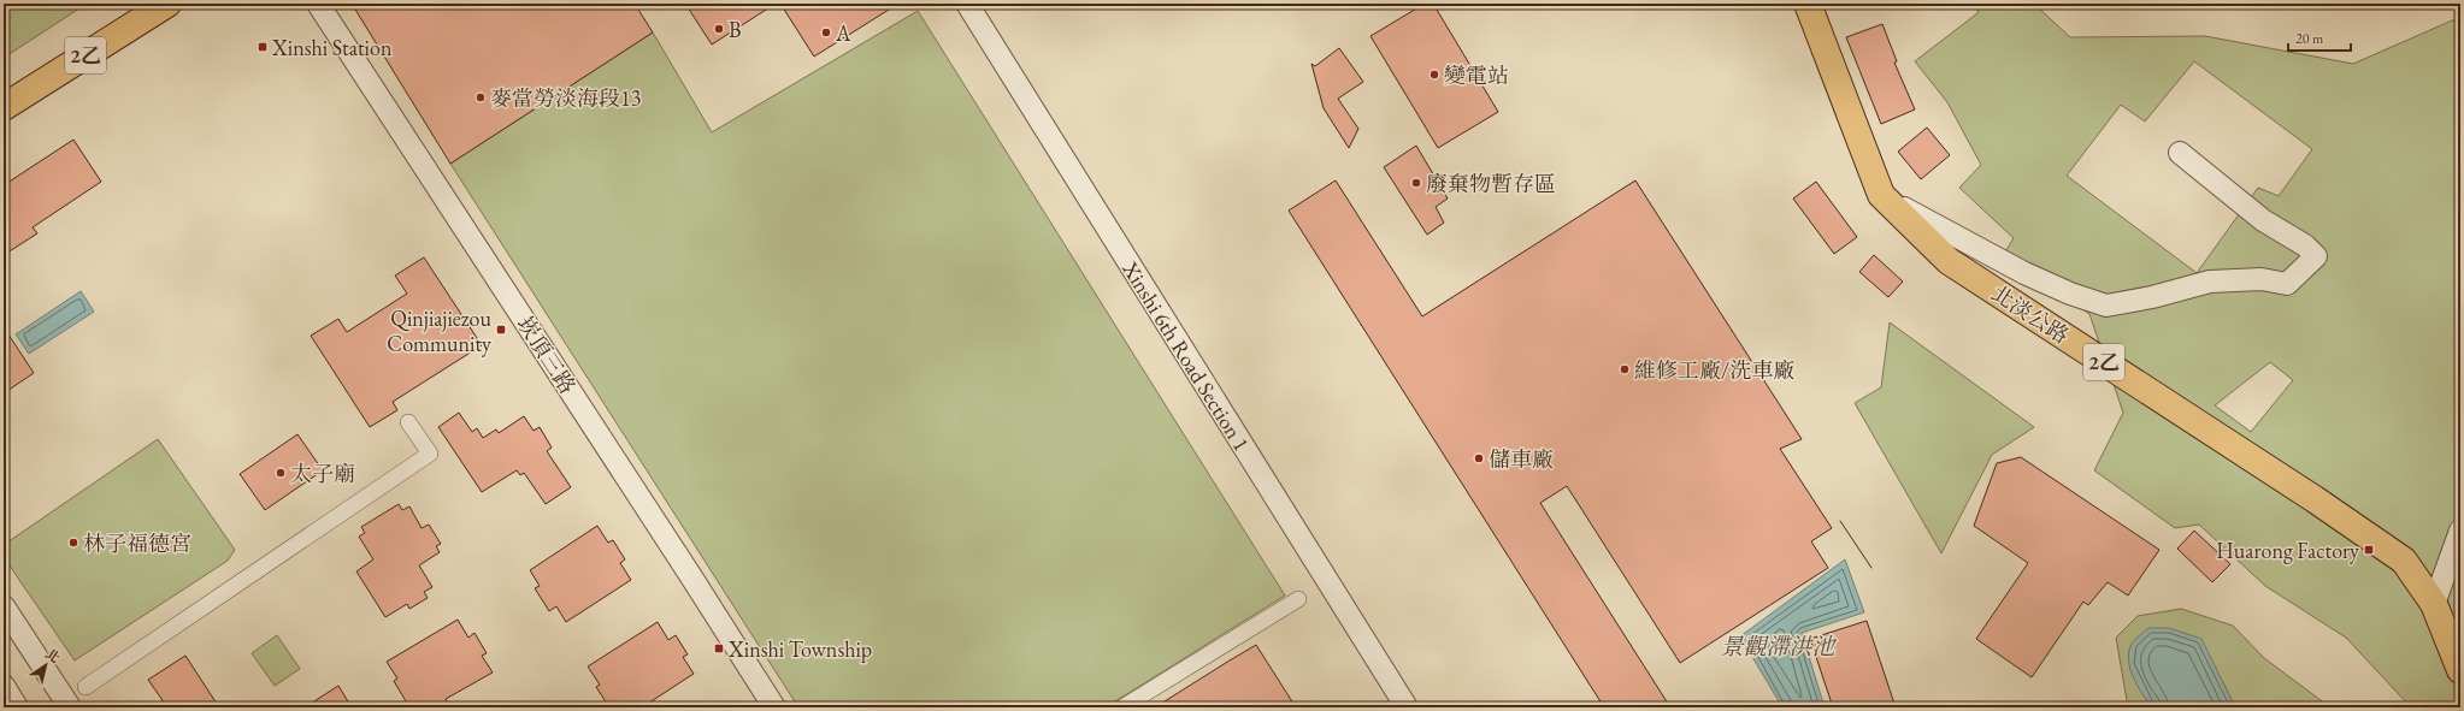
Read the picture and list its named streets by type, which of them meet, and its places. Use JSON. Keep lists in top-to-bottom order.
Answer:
{
  "streets": {
    "main road": ["2乙", "北淡公路"],
    "street": ["崁頂三路", "Xinshi 6th Road Section 1"]
  },
  "water": ["景觀滯洪池"],
  "places": {
    "other": [
      "B",
      "A",
      "變電站",
      "麥當勞淡海段13",
      "廢棄物暫存區",
      "維修工廠/洗車廠",
      "儲車廠",
      "太子廟",
      "林子福德宮"
    ],
    "transit": [
      "Xinshi Station",
      "Qinjiajiezou Community",
      "Huarong Factory",
      "Xinshi Township"
    ]
  },
  "scale_bar": "20 m",
  "north": "top right"
}
